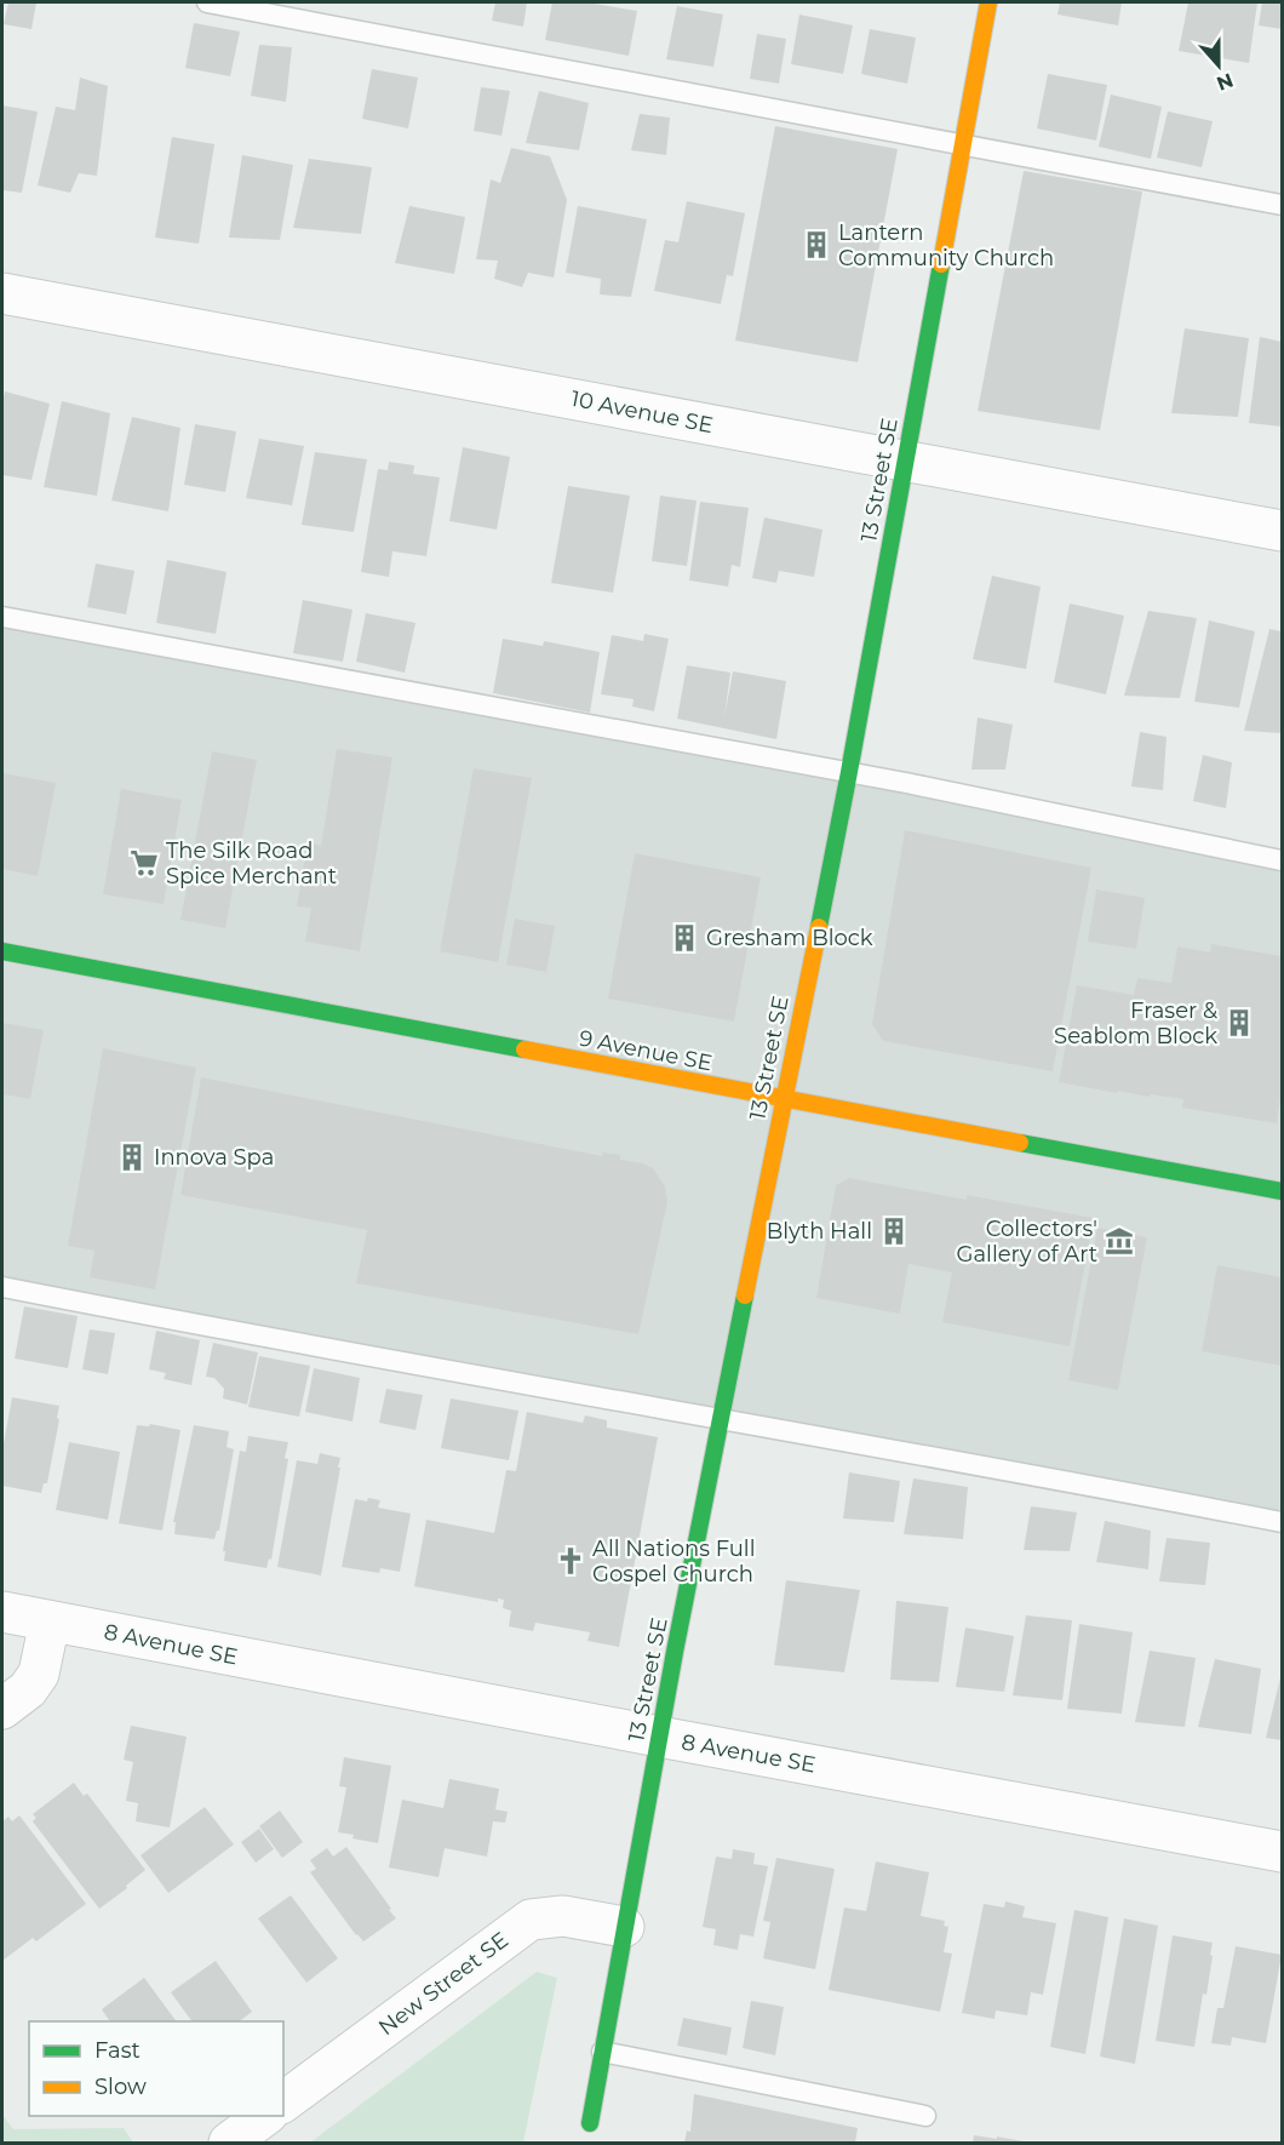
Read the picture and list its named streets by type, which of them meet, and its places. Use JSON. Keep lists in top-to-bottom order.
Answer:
{
  "streets": {
    "street": [
      "10 Avenue SE",
      "13 Street SE",
      "9 Avenue SE",
      "8 Avenue SE",
      "New Street SE"
    ]
  },
  "crossings": [
    ["10 Avenue SE", "13 Street SE"],
    ["13 Street SE", "9 Avenue SE"],
    ["13 Street SE", "8 Avenue SE"],
    ["13 Street SE", "New Street SE"]
  ],
  "places": {
    "building": [
      "Lantern Community Church",
      "Gresham Block",
      "Fraser & Seablom Block",
      "Innova Spa",
      "Blyth Hall"
    ],
    "supermarket": ["The Silk Road Spice Merchant"],
    "museum": ["Collectors' Gallery of Art"],
    "church": ["All Nations Full Gospel Church"]
  },
  "legend": ["Fast", "Slow"],
  "north": "bottom"
}
